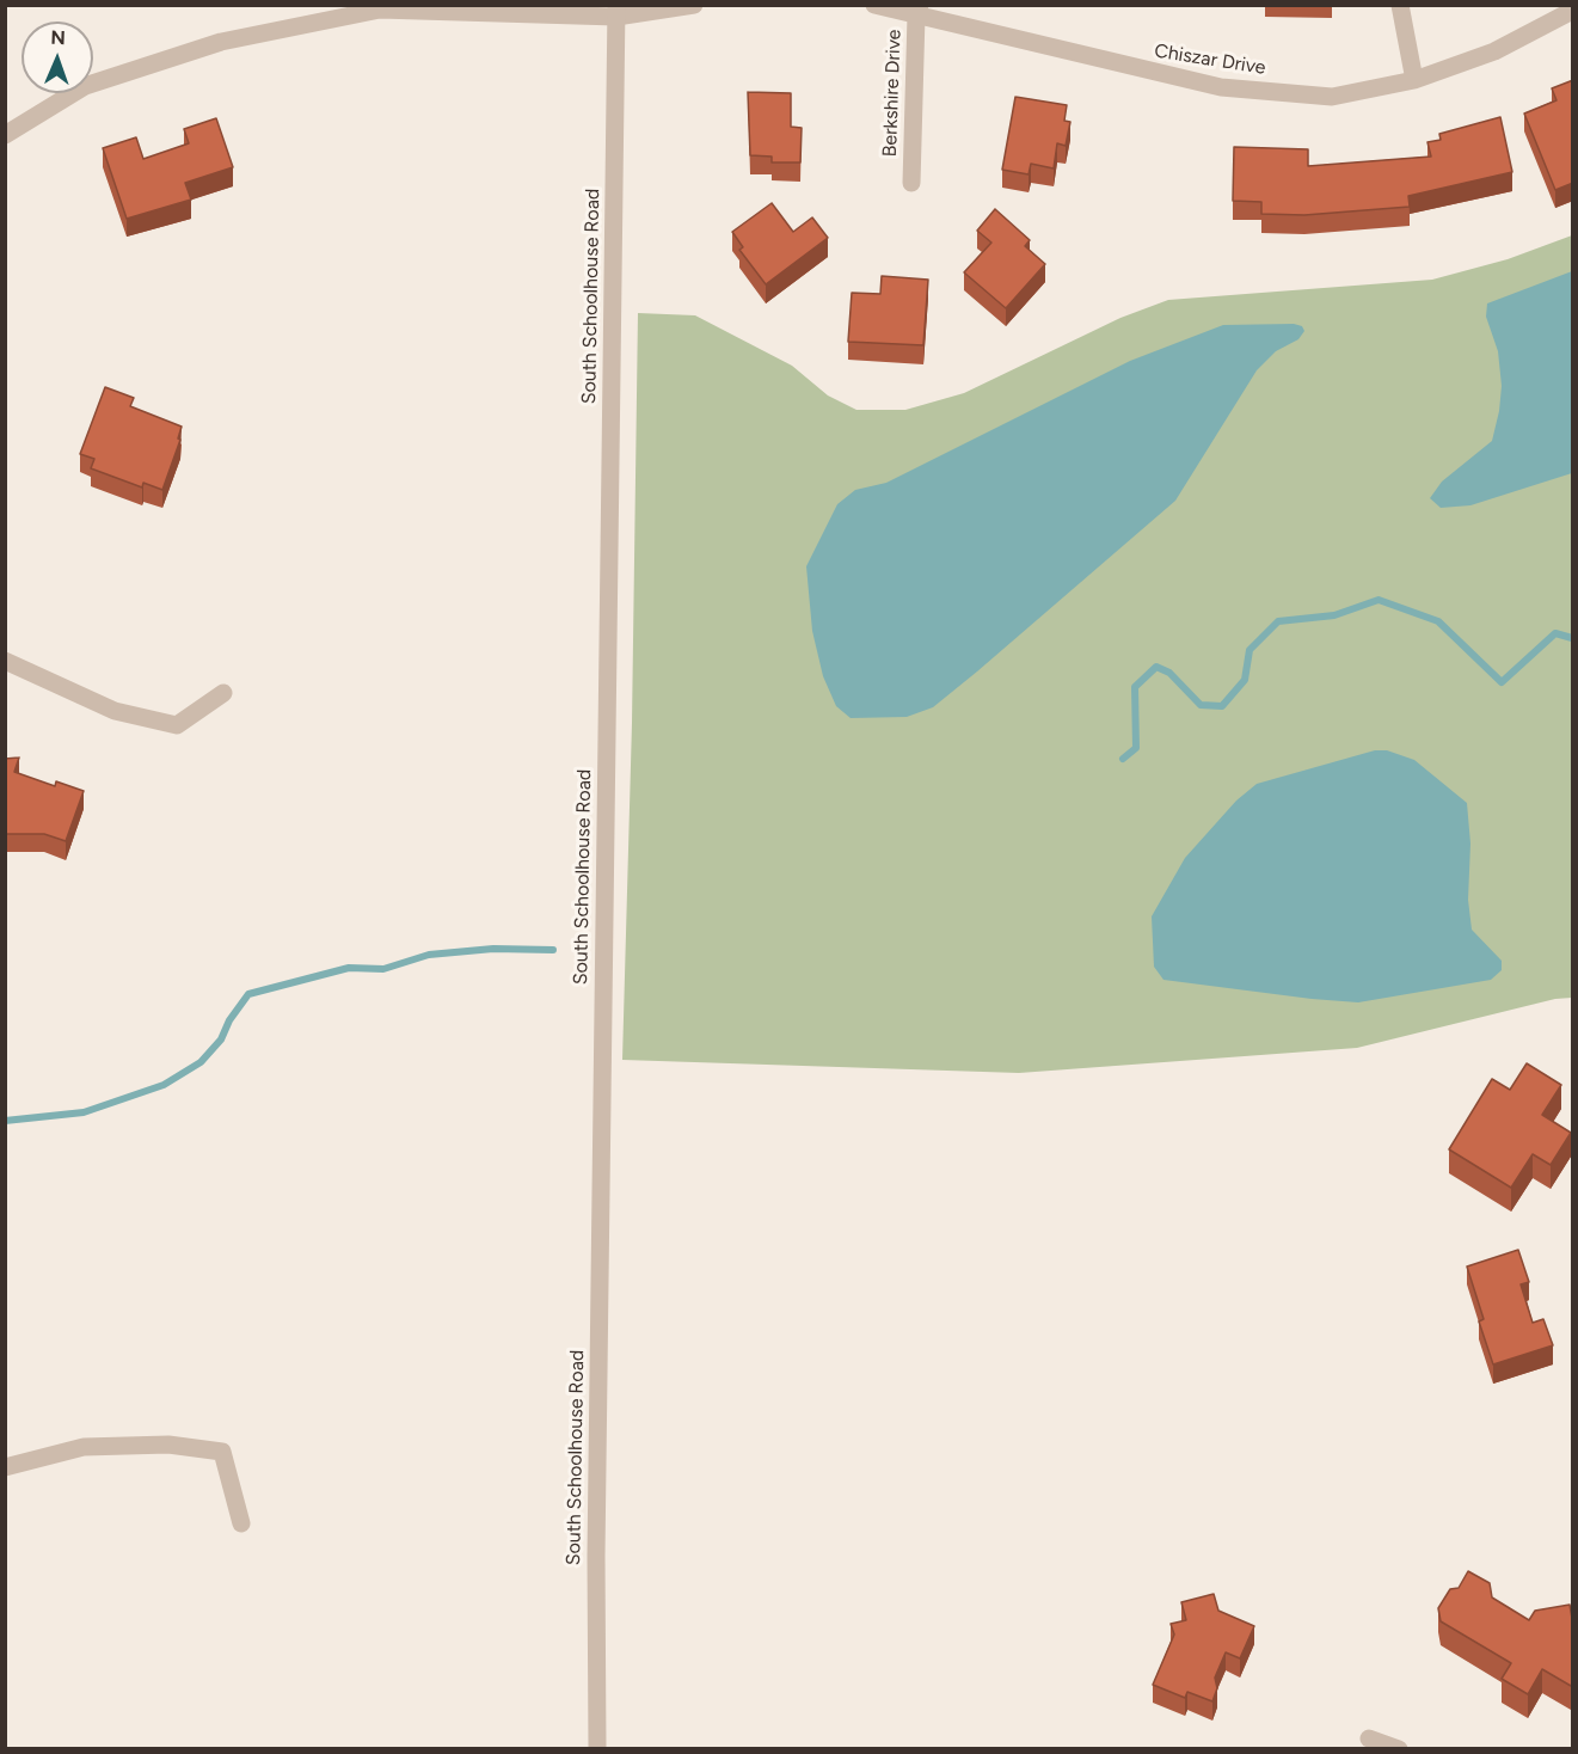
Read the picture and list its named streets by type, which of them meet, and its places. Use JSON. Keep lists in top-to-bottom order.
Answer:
{
  "streets": {
    "street": ["Chiszar Drive", "Berkshire Drive", "South Schoolhouse Road"]
  },
  "crossings": [
    ["Chiszar Drive", "Berkshire Drive"]
  ],
  "north": "top"
}
